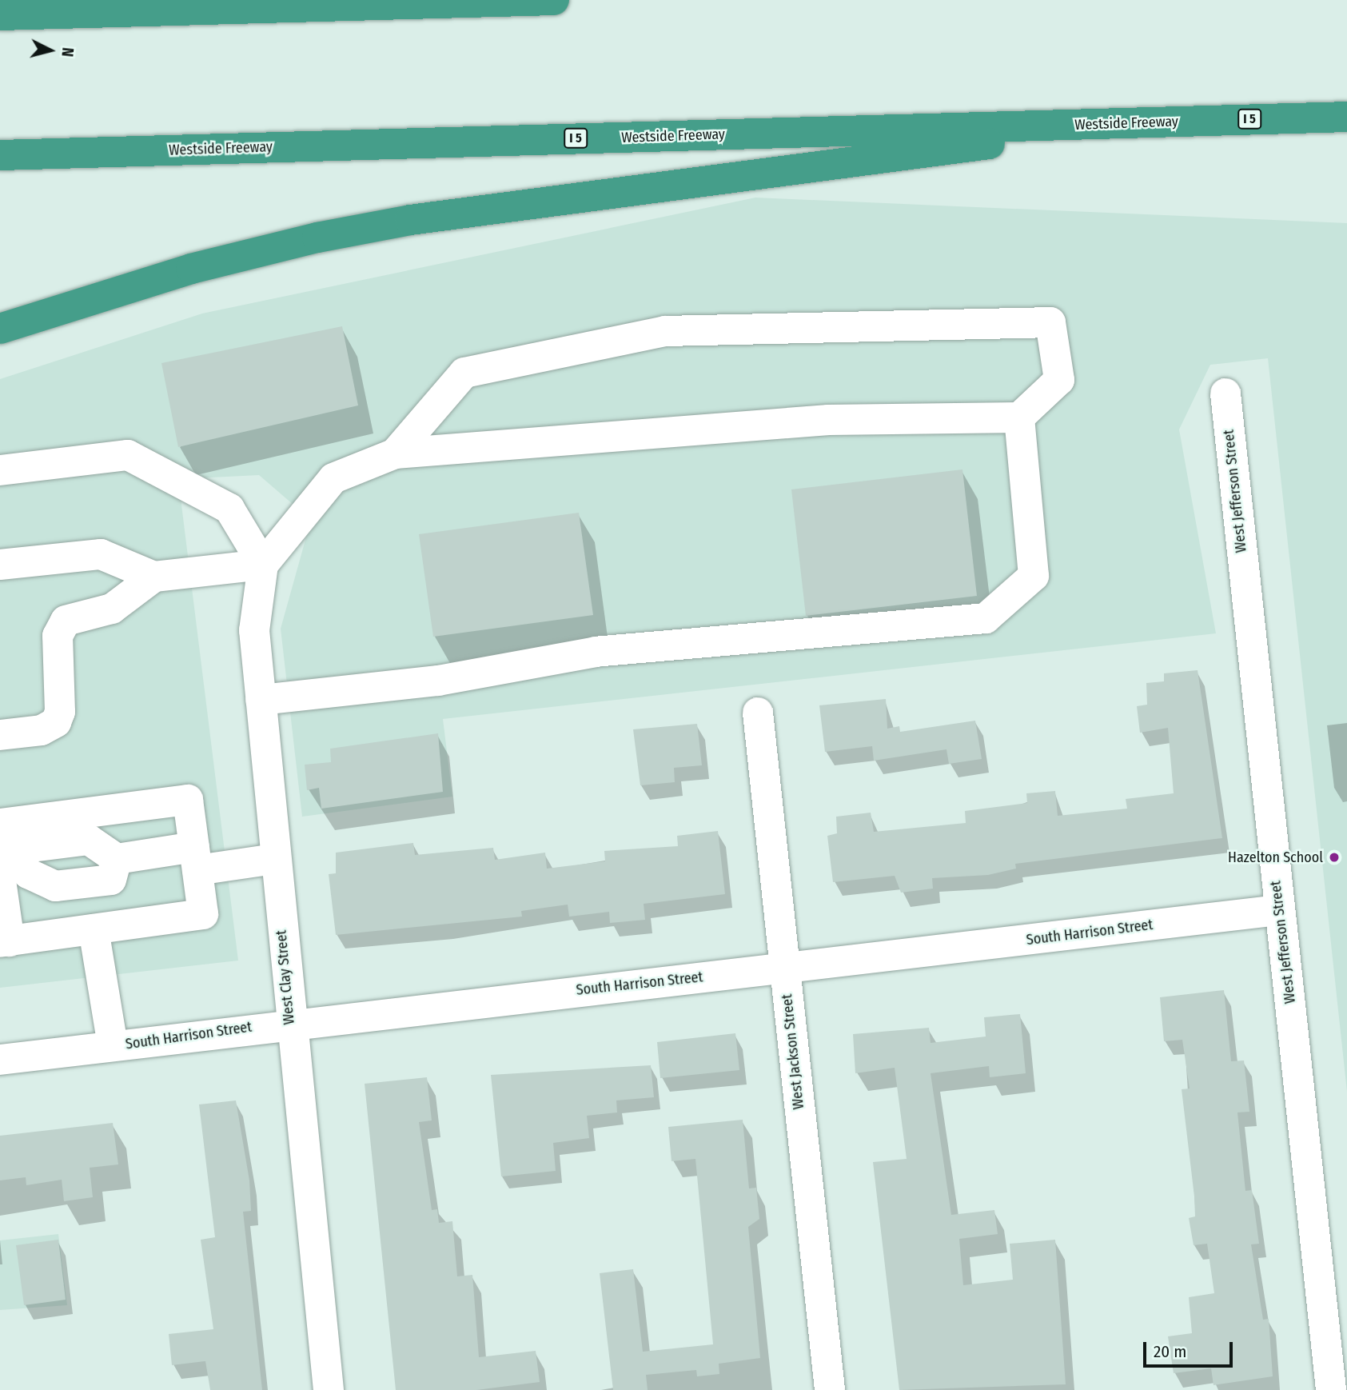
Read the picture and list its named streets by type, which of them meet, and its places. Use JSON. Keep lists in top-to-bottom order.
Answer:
{
  "streets": {
    "highway": ["I 5", "Westside Freeway"],
    "street": [
      "West Jefferson Street",
      "South Harrison Street",
      "West Clay Street",
      "West Jackson Street"
    ]
  },
  "crossings": [
    ["West Jefferson Street", "South Harrison Street"],
    ["South Harrison Street", "West Clay Street"],
    ["South Harrison Street", "West Jackson Street"]
  ],
  "places": ["Hazelton School"],
  "scale_bar": "20 m",
  "north": "right"
}
